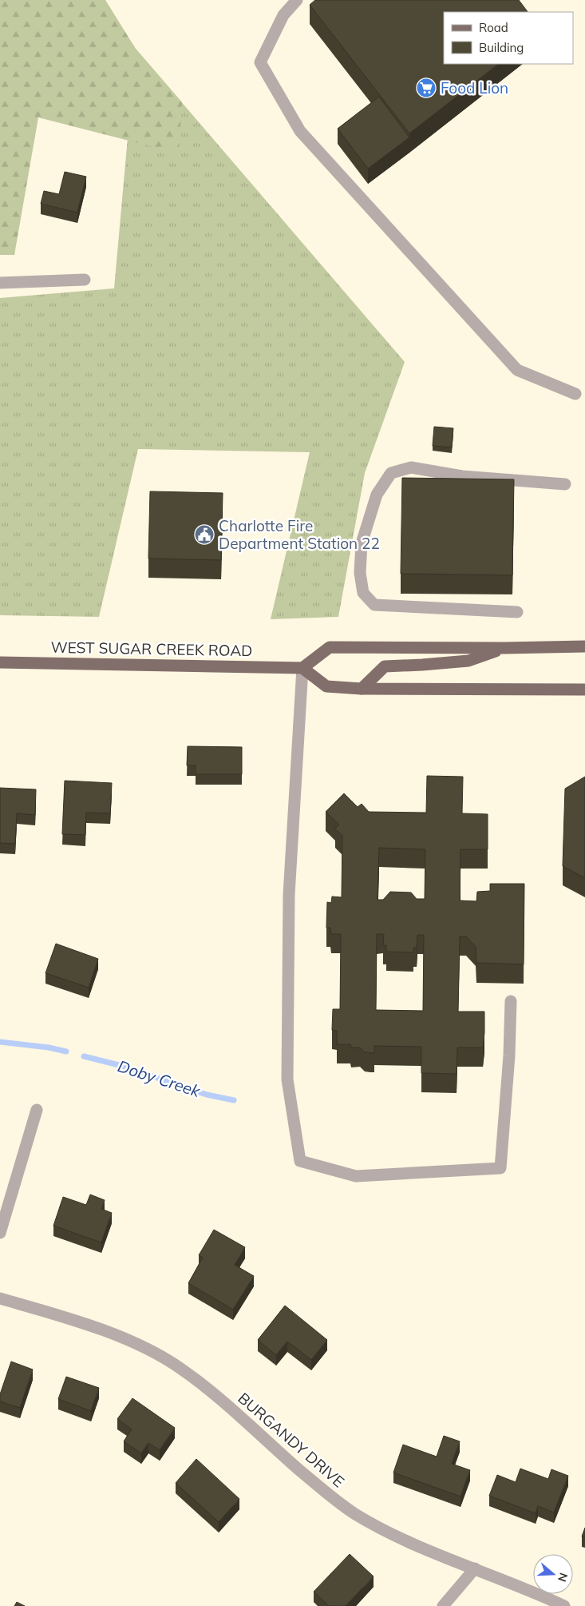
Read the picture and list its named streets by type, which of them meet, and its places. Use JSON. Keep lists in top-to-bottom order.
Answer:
{
  "streets": {
    "main road": ["WEST SUGAR CREEK ROAD"],
    "street": ["BURGANDY DRIVE"]
  },
  "water": ["Doby Creek"],
  "places": {
    "supermarket": ["Food Lion"],
    "public building": ["Charlotte Fire Department Station 22"]
  },
  "legend": ["Road", "Building"],
  "north": "right"
}
